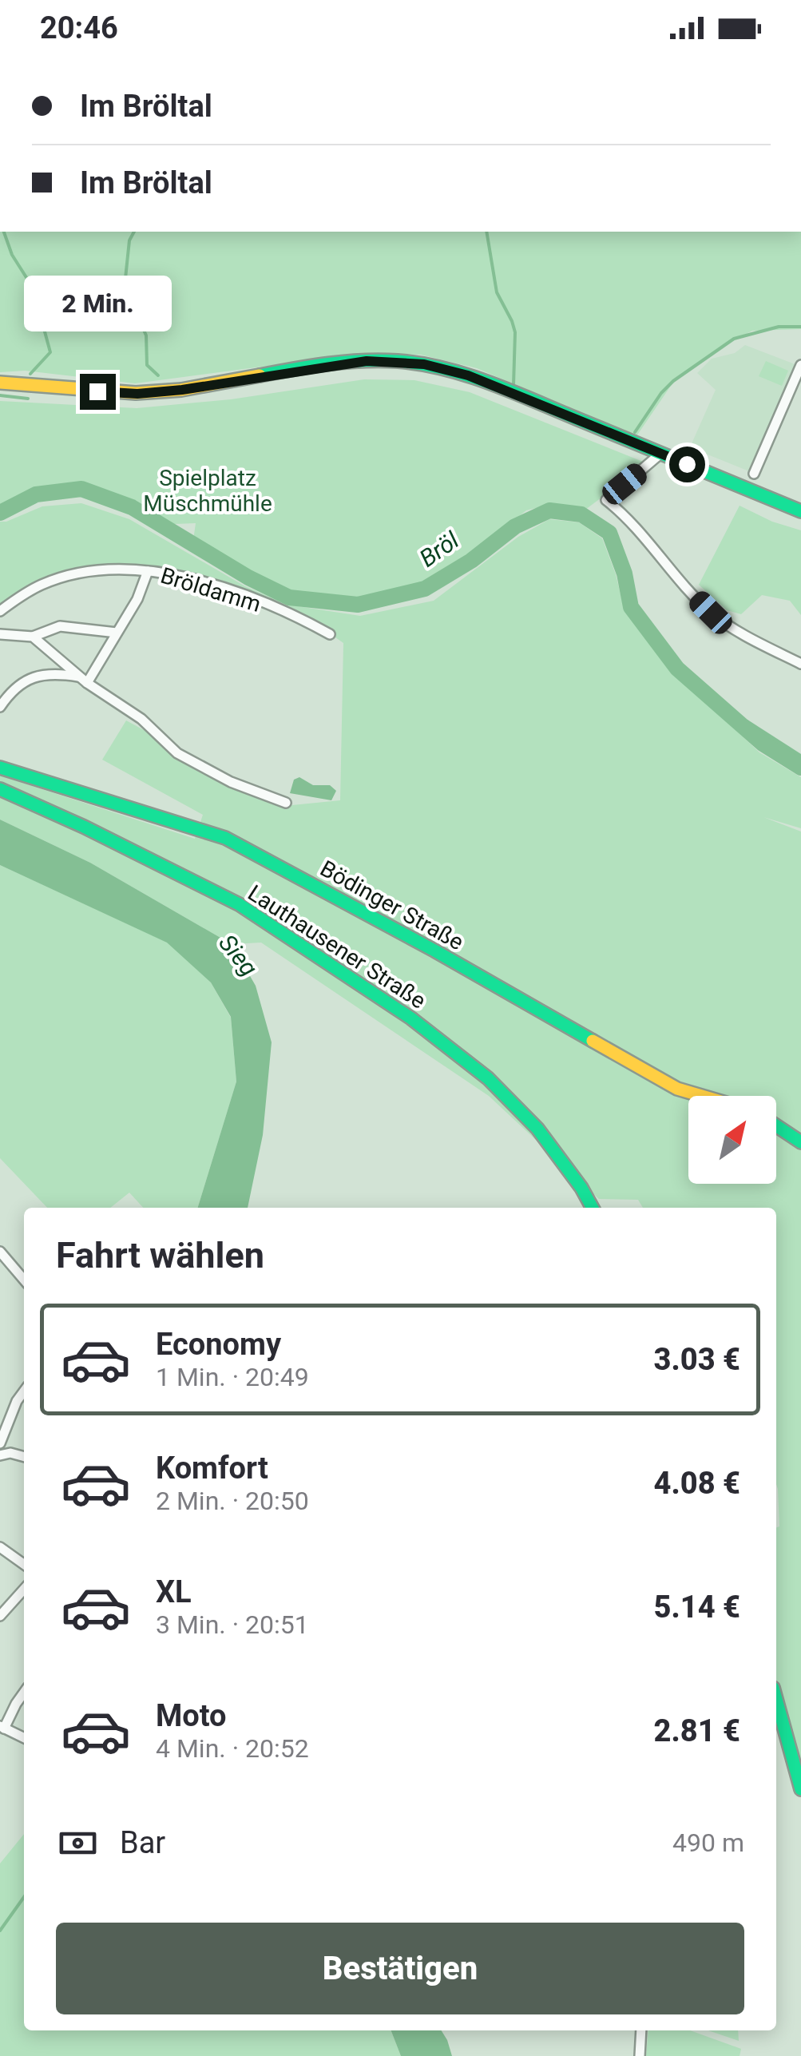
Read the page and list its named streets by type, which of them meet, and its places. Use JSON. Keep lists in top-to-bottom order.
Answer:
{
  "streets": {
    "street": ["Bröldamm", "Bödinger Straße", "Lauthausener Straße"]
  },
  "water": ["Bröl", "Sieg"],
  "parks": ["Spielplatz Müschmühle"],
  "north": "top right",
  "page": {
    "status": "20:46",
    "banner": ["Im Bröltal", "Im Bröltal"],
    "bubble": "2 Min.",
    "heading": "Fahrt wählen",
    "list": [
      {
        "name": "Economy",
        "note": "1 Min. · 20:49",
        "value": "3.03 €"
      },
      {
        "name": "Komfort",
        "note": "2 Min. · 20:50",
        "value": "4.08 €"
      },
      {
        "name": "XL",
        "note": "3 Min. · 20:51",
        "value": "5.14 €"
      },
      {
        "name": "Moto",
        "note": "4 Min. · 20:52",
        "value": "2.81 €"
      }
    ],
    "pay": ["Bar", "490 m"],
    "buttons": "Bestätigen"
  }
}
